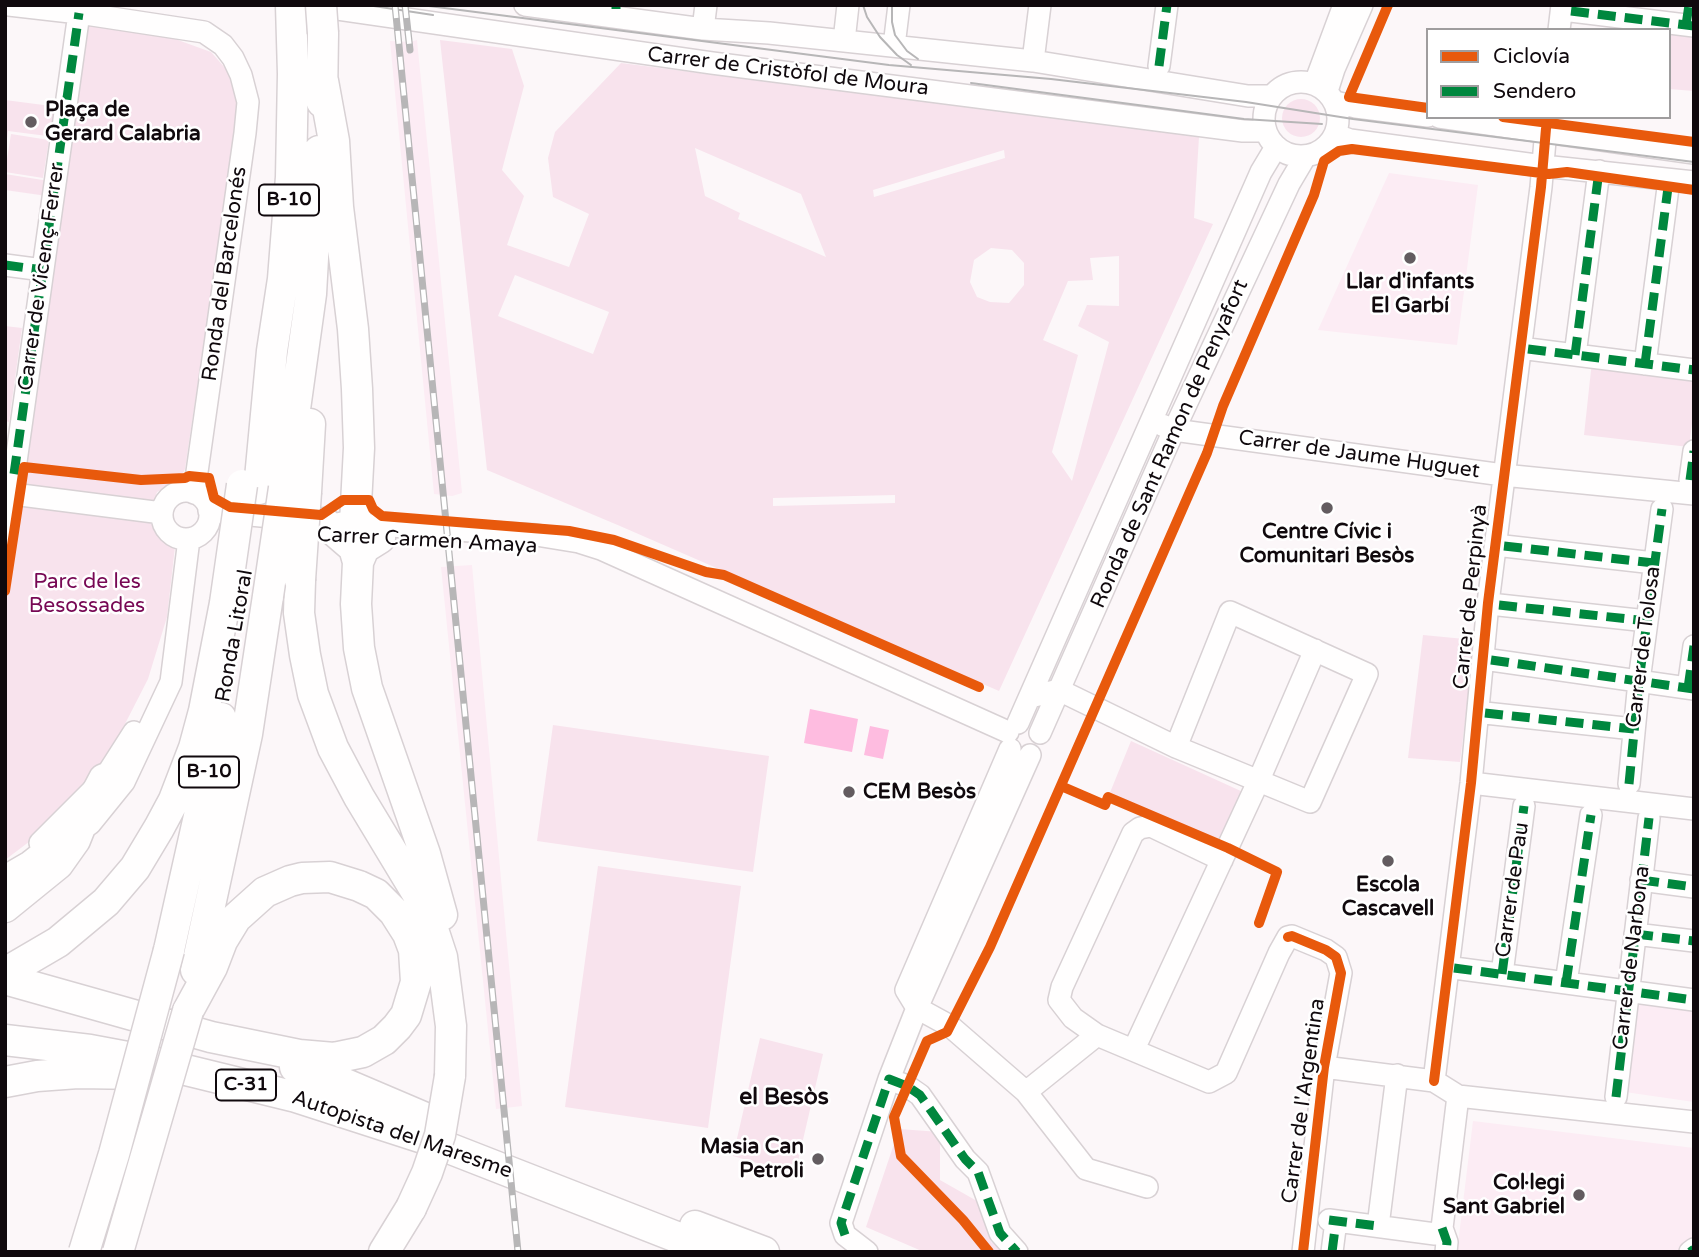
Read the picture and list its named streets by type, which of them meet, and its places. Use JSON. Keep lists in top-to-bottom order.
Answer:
{
  "streets": {
    "highway": [
      "B-10",
      "Ronda Litoral",
      "C-31",
      "Autopista del Maresme"
    ],
    "street": [
      "Carrer de Cristòfol de Moura",
      "Ronda del Barcelonés",
      "Carrer de Vicenç Ferrer",
      "Ronda de Sant Ramon de Penyafort",
      "Carrer de Jaume Huguet",
      "Carrer Carmen Amaya",
      "Carrer de Perpinyà",
      "Carrer de Tolosa",
      "Carrer de Pau",
      "Carrer de Narbona",
      "Carrer de l'Argentina"
    ]
  },
  "crossings": [
    ["Carrer de Cristòfol de Moura", "Ronda de Sant Ramon de Penyafort"],
    ["Ronda del Barcelonés", "Carrer de Vicenç Ferrer"],
    ["Ronda del Barcelonés", "Carrer Carmen Amaya"],
    ["Ronda de Sant Ramon de Penyafort", "Carrer de Jaume Huguet"],
    ["Ronda de Sant Ramon de Penyafort", "Carrer Carmen Amaya"],
    ["Carrer de Jaume Huguet", "Carrer de Perpinyà"]
  ],
  "districts": ["el Besòs"],
  "parks": ["Parc de les Besossades"],
  "places": [
    "Plaça de Gerard Calabria",
    "Llar d'infants El Garbí",
    "Centre Cívic i Comunitari Besòs",
    "CEM Besòs",
    "Escola Cascavell",
    "Masia Can Petroli",
    "Col·legi Sant Gabriel"
  ],
  "legend": ["Ciclovía", "Sendero"]
}
